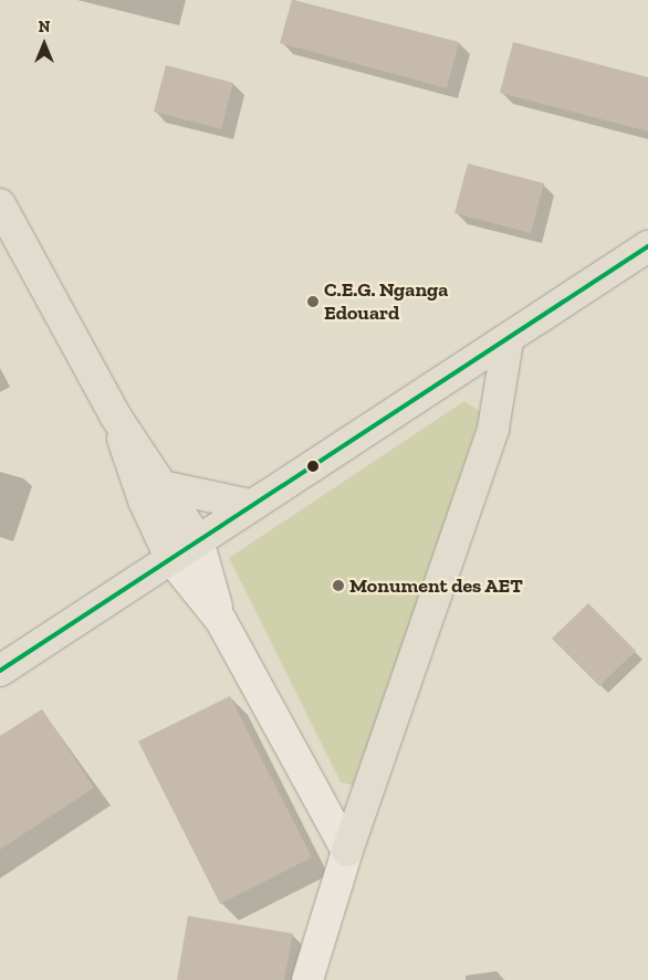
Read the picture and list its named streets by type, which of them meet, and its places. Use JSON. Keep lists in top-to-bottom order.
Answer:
{
  "places": ["C.E.G. Nganga Edouard", "Monument des AET"],
  "north": "top"
}
